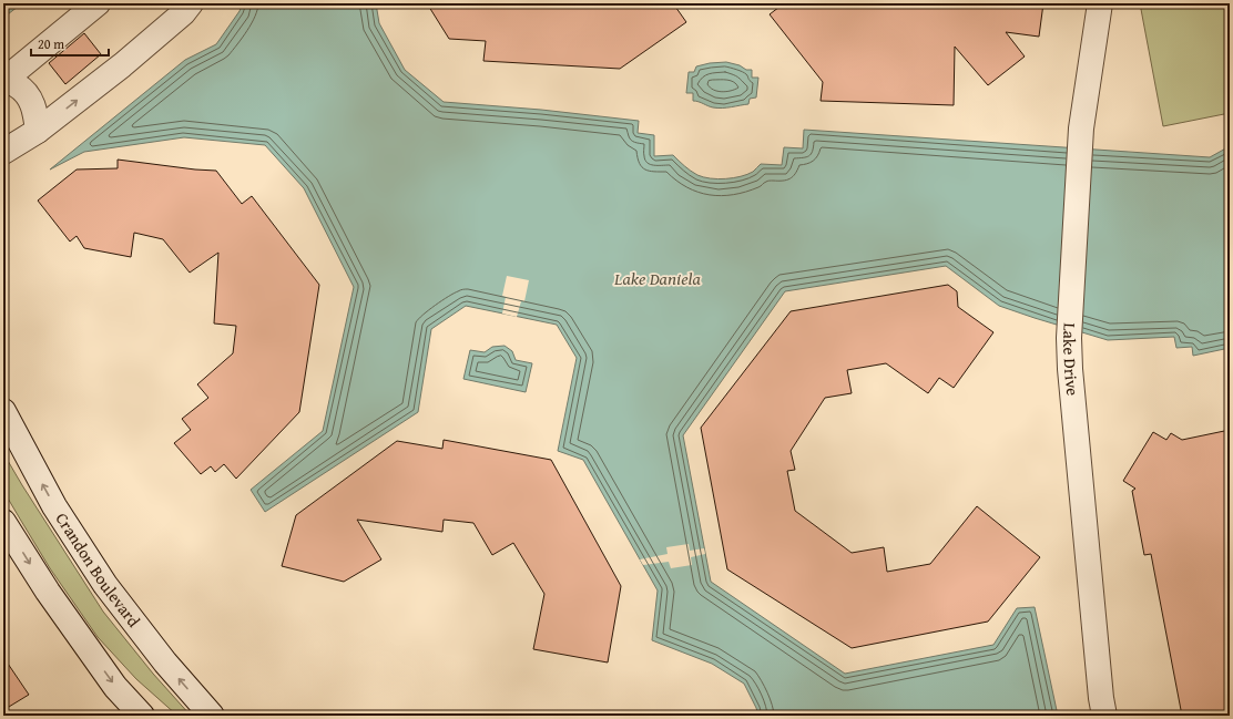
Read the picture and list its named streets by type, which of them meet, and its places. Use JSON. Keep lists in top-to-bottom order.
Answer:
{
  "streets": {
    "street": ["Lake Drive", "Crandon Boulevard"]
  },
  "water": ["Lake Daniela"],
  "scale_bar": "20 m"
}
